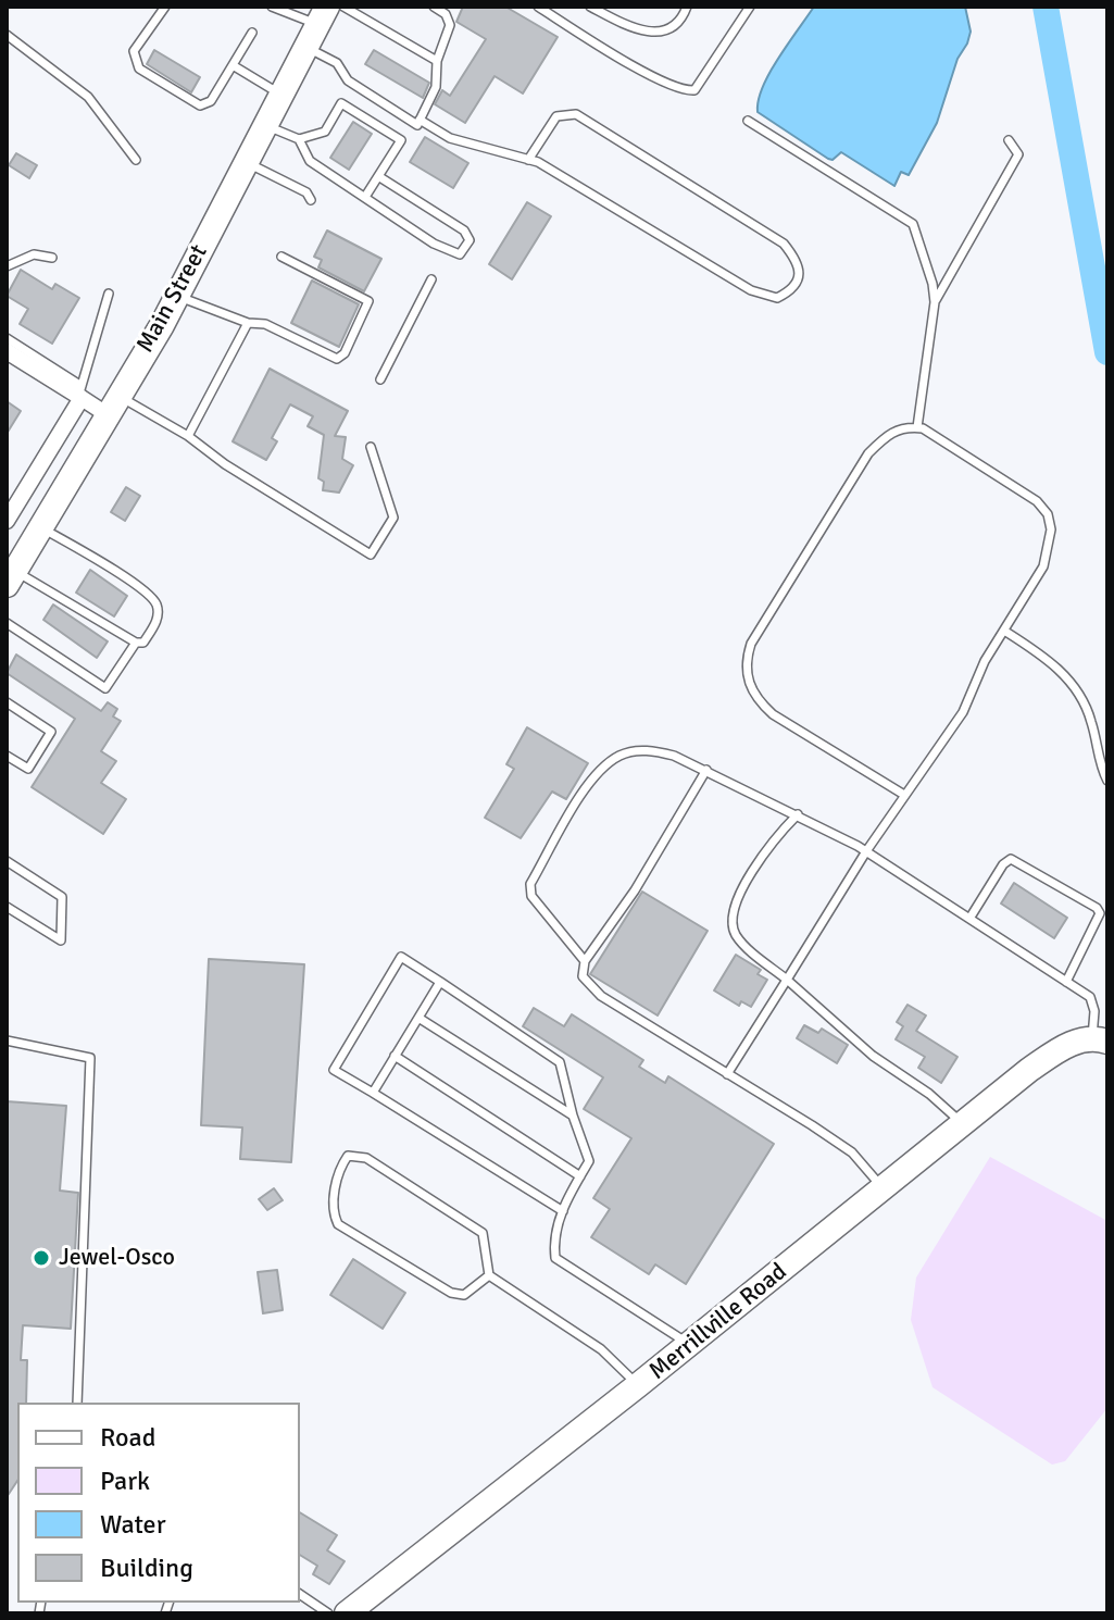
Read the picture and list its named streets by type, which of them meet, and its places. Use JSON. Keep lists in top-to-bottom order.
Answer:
{
  "streets": {
    "street": ["Main Street", "Merrillville Road"]
  },
  "places": ["Jewel-Osco"],
  "legend": [
    "Road",
    "Park",
    "Water",
    "Building"
  ]
}
